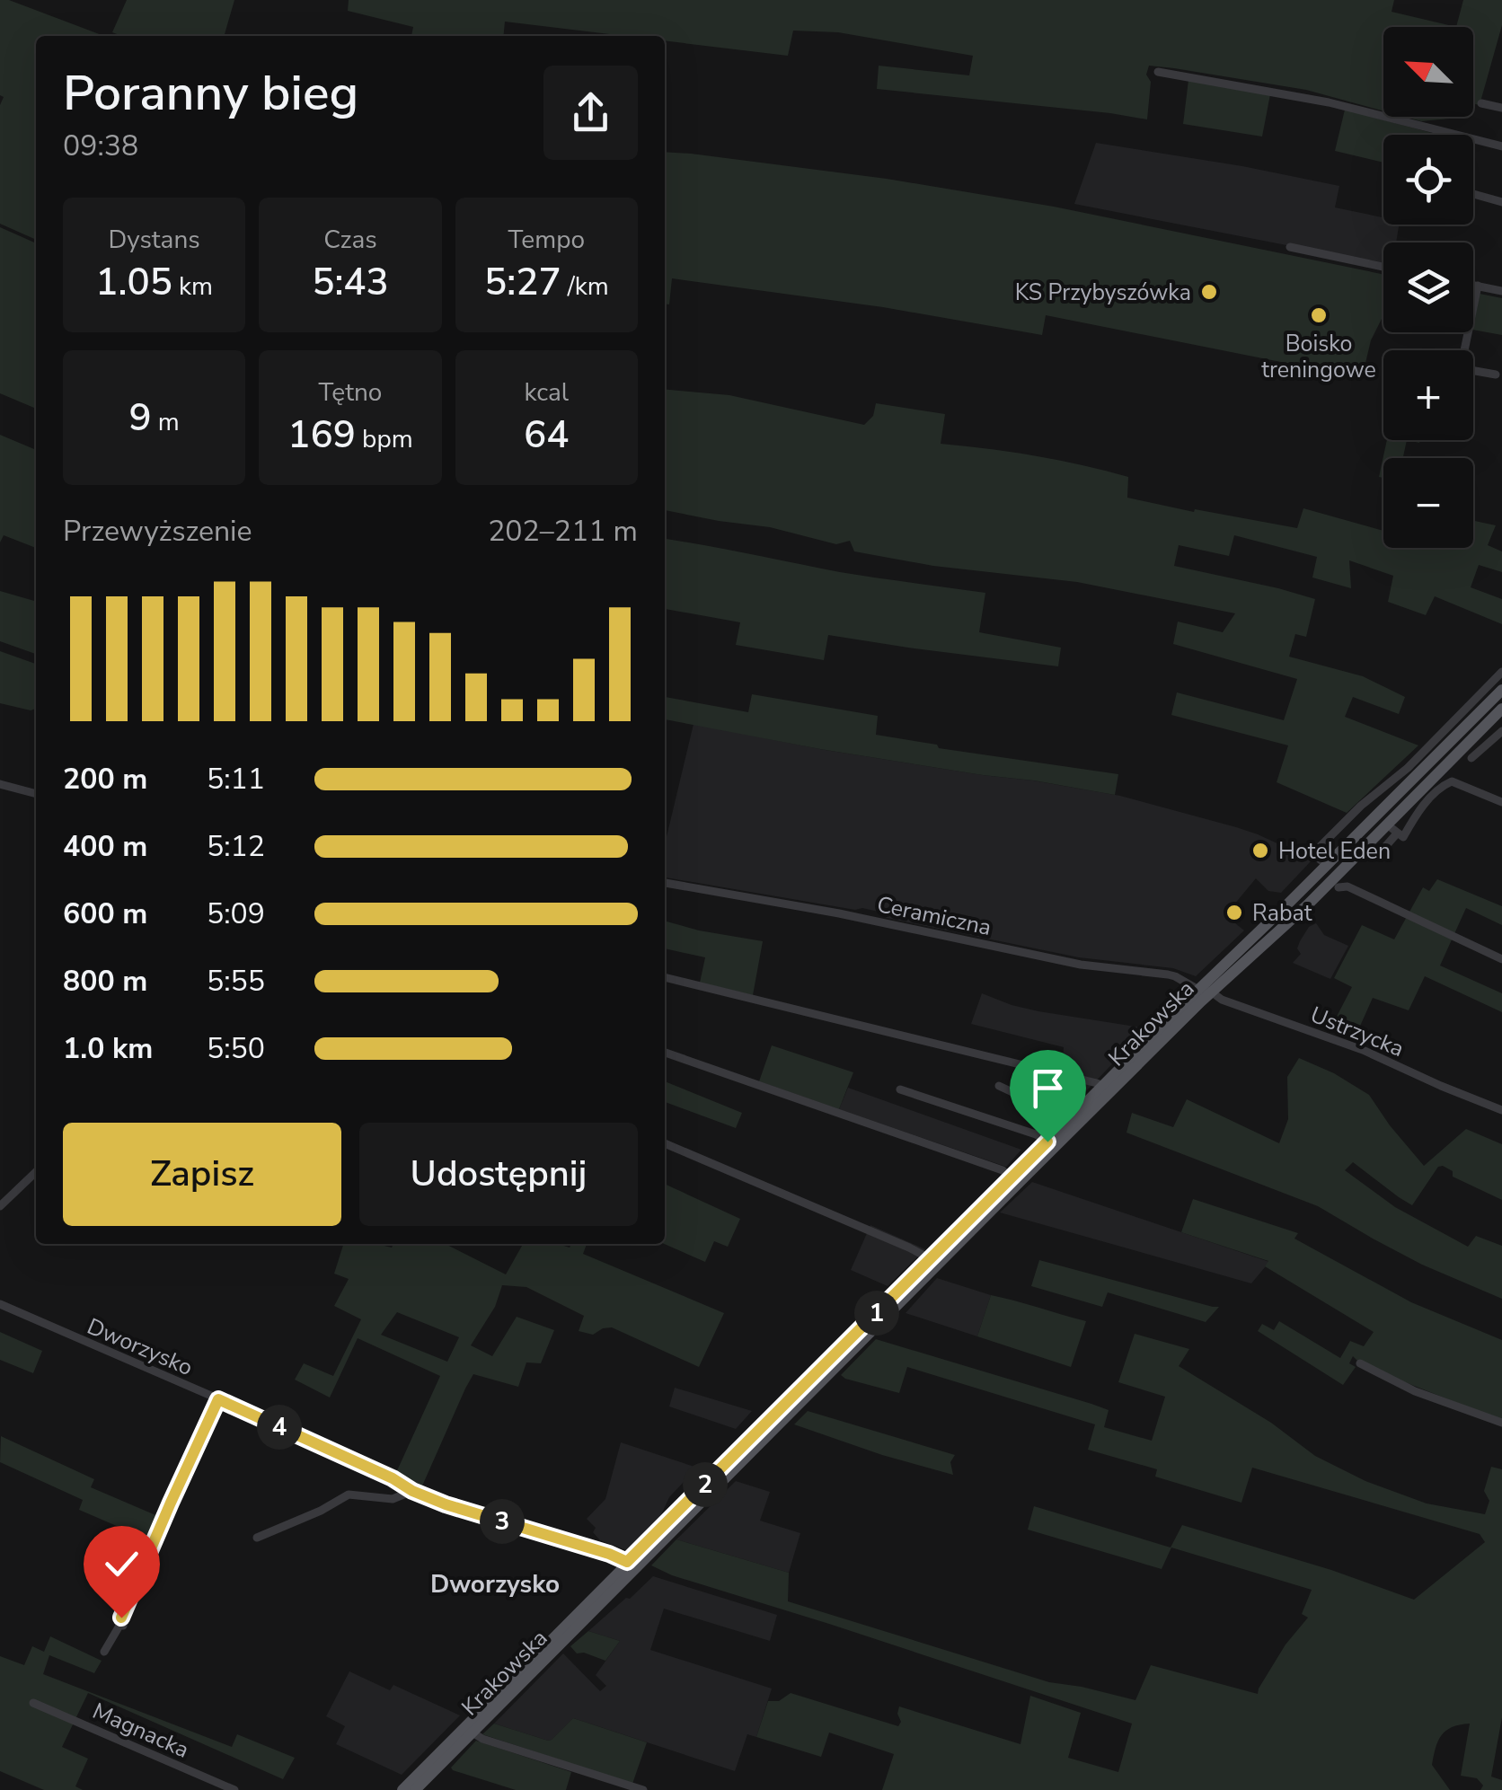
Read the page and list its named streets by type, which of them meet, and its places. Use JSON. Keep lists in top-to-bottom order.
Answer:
{
  "streets": {
    "main road": ["Krakowska"],
    "street": [
      "Ceramiczna",
      "Ustrzycka",
      "Dworzysko",
      "Magnacka"
    ]
  },
  "crossings": [
    ["Ceramiczna", "Krakowska"],
    ["Ceramiczna", "Ustrzycka"],
    ["Krakowska", "Ustrzycka"],
    ["Krakowska", "Dworzysko"]
  ],
  "districts": ["Dworzysko"],
  "places": [
    "KS Przybyszówka",
    "Boisko treningowe",
    "Hotel Eden",
    "Rabat"
  ],
  "north": "top left",
  "page": {
    "map_buttons": ["+", "−"],
    "heading": ["Poranny bieg", "09:38"],
    "stats": [
      ["Dystans", "1.05 km"],
      ["Czas", "5:43"],
      ["Tempo", "5:27 /km"],
      ["9 m"],
      ["Tętno", "169 bpm"],
      ["kcal", "64"]
    ],
    "chart": ["Przewyższenie", "202–211 m"],
    "list": [
      {
        "name": "200 m",
        "note": "5:11"
      },
      {
        "name": "400 m",
        "note": "5:12"
      },
      {
        "name": "600 m",
        "note": "5:09"
      },
      {
        "name": "800 m",
        "note": "5:55"
      },
      {
        "name": "1.0 km",
        "note": "5:50"
      }
    ],
    "buttons": ["Zapisz", "Udostępnij"],
    "pins": [
      "1",
      "4",
      "2",
      "3"
    ]
  }
}
